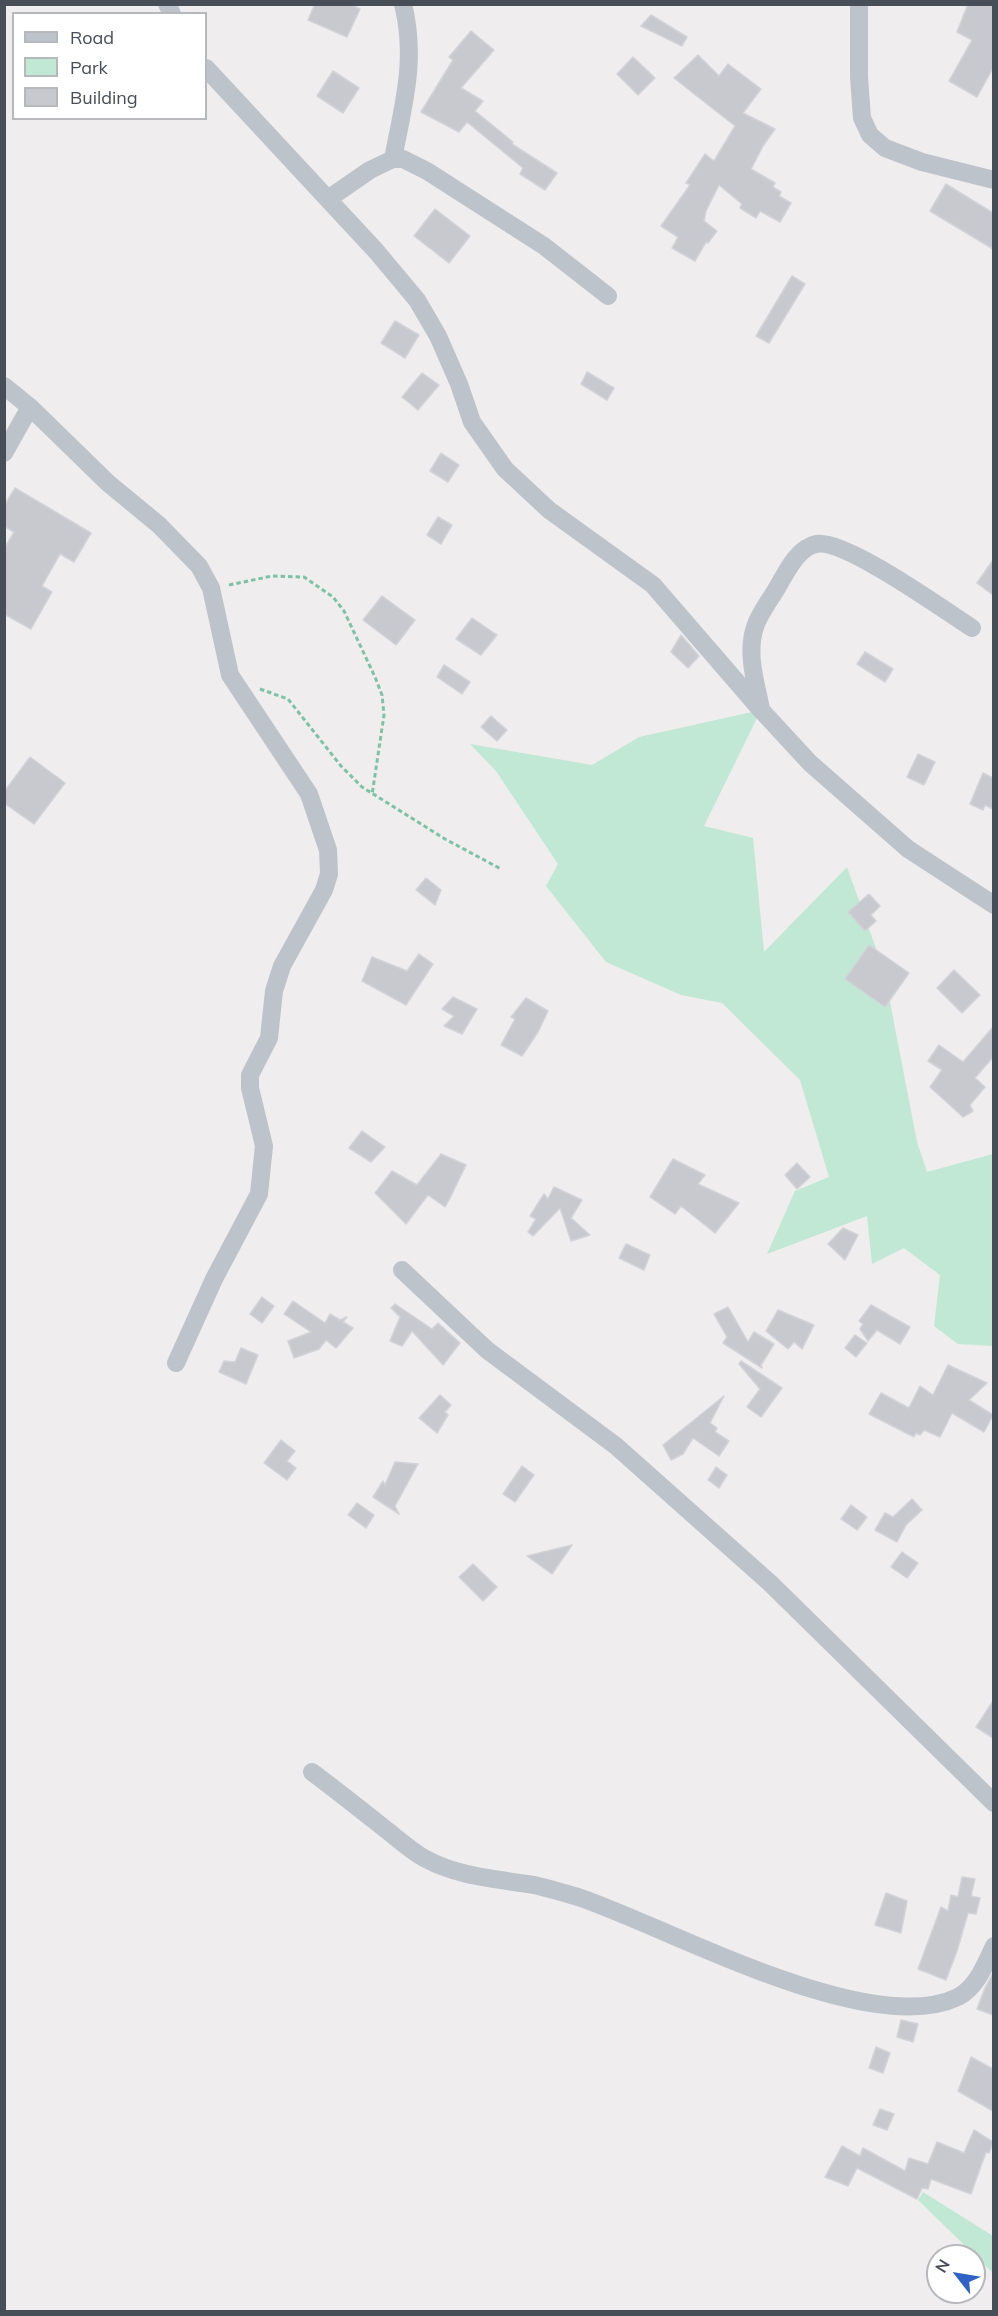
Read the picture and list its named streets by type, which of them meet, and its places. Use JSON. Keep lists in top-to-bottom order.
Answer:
{
  "legend": ["Road", "Park", "Building"],
  "north": "top left"
}
